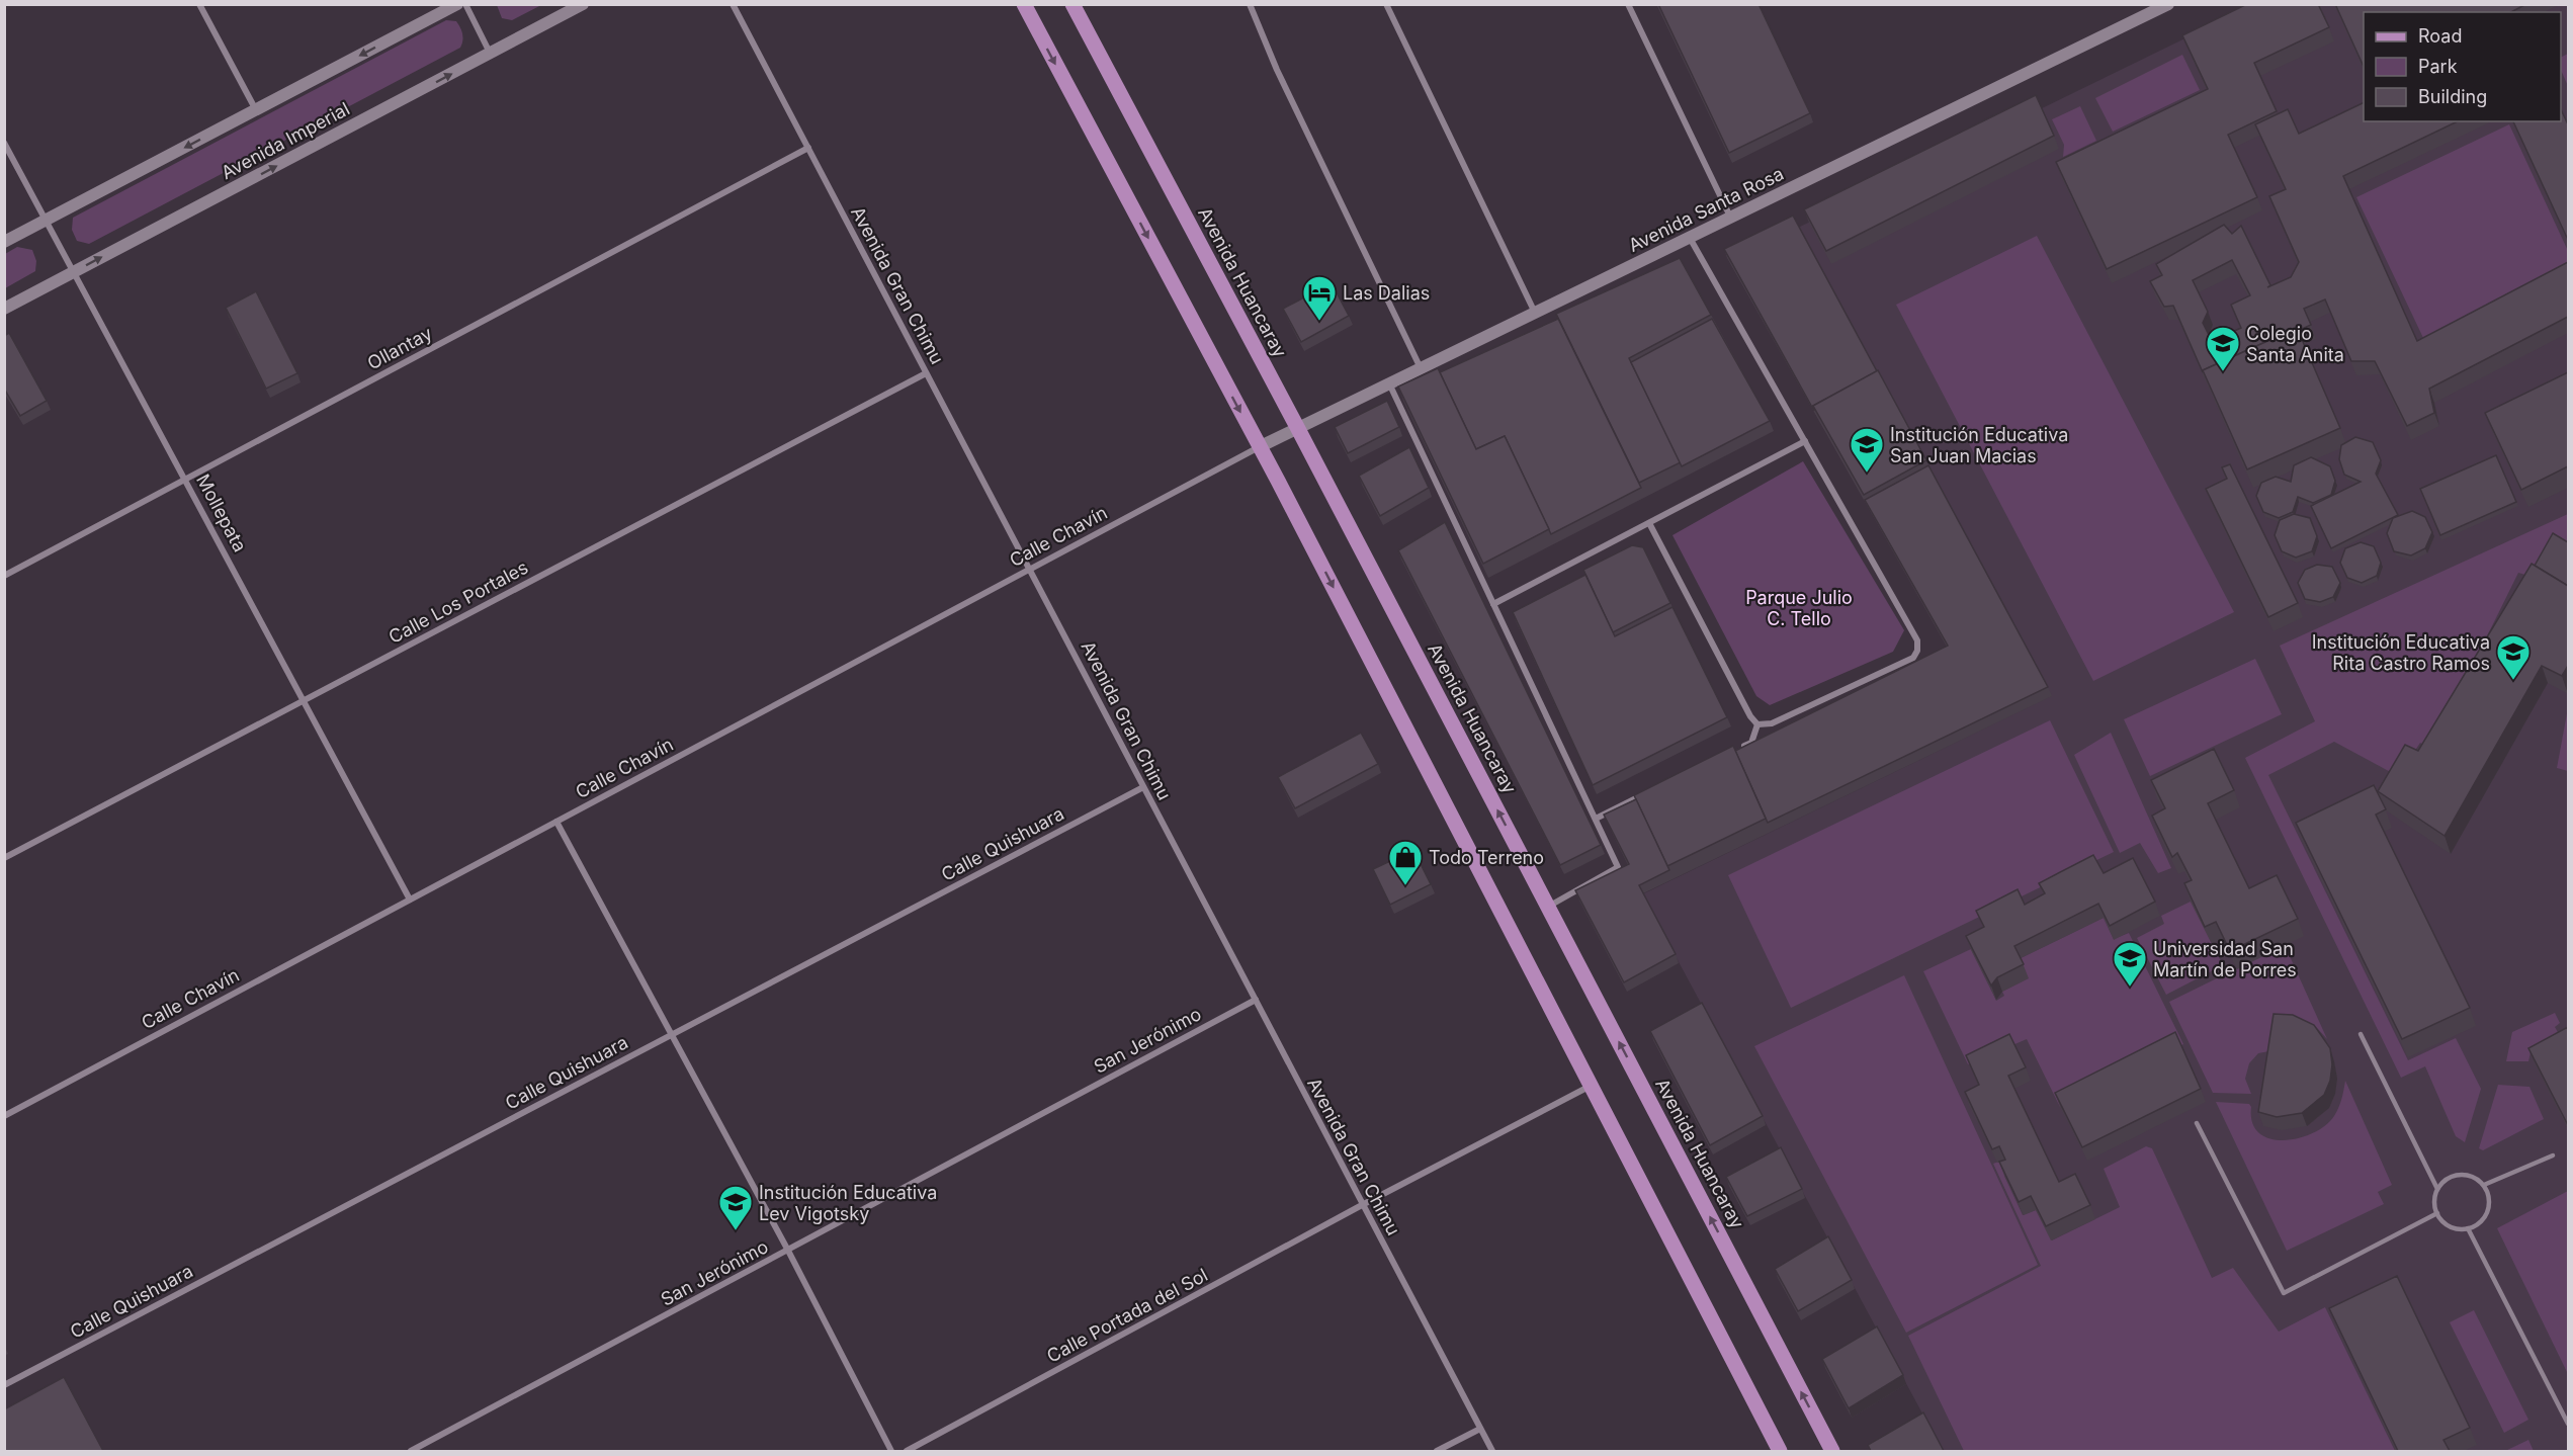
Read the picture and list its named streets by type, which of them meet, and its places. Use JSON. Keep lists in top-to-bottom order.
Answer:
{
  "streets": {
    "main road": ["Avenida Huancaray"],
    "street": [
      "Avenida Imperial",
      "Avenida Santa Rosa",
      "Avenida Gran Chimu",
      "Ollantay",
      "Mollepata",
      "Calle Chavín",
      "Calle Los Portales",
      "Calle Quishuara",
      "San Jerónimo",
      "Calle Portada del Sol"
    ]
  },
  "crossings": [
    ["Avenida Imperial", "Mollepata"],
    ["Avenida Santa Rosa", "Avenida Huancaray"],
    ["Avenida Santa Rosa", "Calle Chavín"],
    ["Avenida Gran Chimu", "Ollantay"],
    ["Avenida Gran Chimu", "Calle Chavín"],
    ["Avenida Gran Chimu", "Calle Los Portales"],
    ["Avenida Gran Chimu", "Calle Quishuara"],
    ["Avenida Gran Chimu", "San Jerónimo"],
    ["Avenida Gran Chimu", "Calle Portada del Sol"],
    ["Ollantay", "Mollepata"],
    ["Mollepata", "Calle Chavín"],
    ["Mollepata", "Calle Los Portales"]
  ],
  "parks": ["Parque Julio C. Tello"],
  "places": {
    "hotel": ["Las Dalias"],
    "school or university": [
      "Colegio Santa Anita",
      "Institución Educativa San Juan Macias",
      "Institución Educativa Rita Castro Ramos",
      "Universidad San Martín de Porres",
      "Institución Educativa Lev Vigotsky"
    ],
    "shop": ["Todo Terreno"]
  },
  "legend": ["Road", "Park", "Building"]
}
